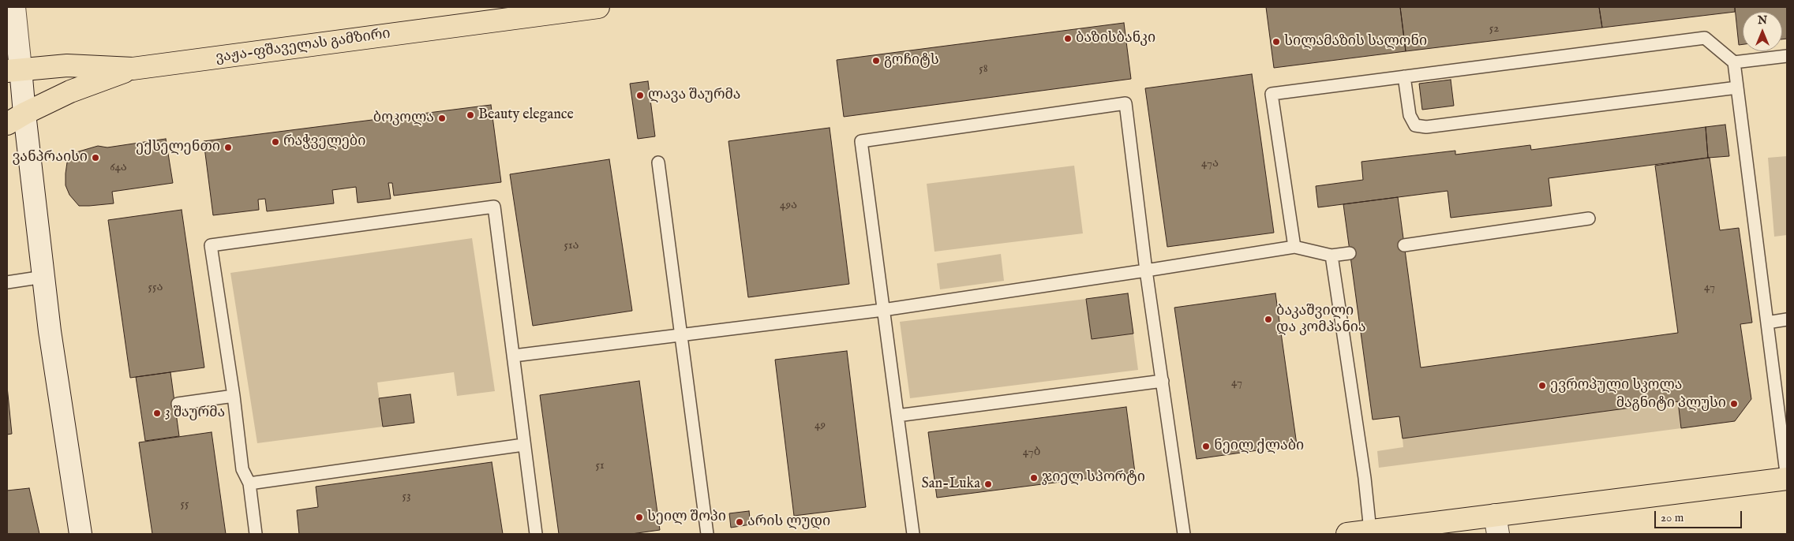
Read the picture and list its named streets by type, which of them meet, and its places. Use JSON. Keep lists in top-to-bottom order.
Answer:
{
  "streets": {
    "main road": ["ვაჟა-ფშაველას გამზირი"]
  },
  "places": [
    "ბაზისბანკი",
    "სილამაზის სალონი",
    "გოჩიტს",
    "ლავა შაურმა",
    "Beauty elegance",
    "ბოკოლა",
    "რაჭველები",
    "ექსელენთი",
    "ვანპრაისი",
    "ბაკაშვილი და კომპანია",
    "ევროპული სკოლა",
    "მაგნიტი პლუსი",
    "3 შაურმა",
    "ნეილ ქლაბი",
    "ჯიელ სპორტი",
    "San-Luka",
    "სეილ შოპი",
    "არის ლუდი"
  ],
  "house_numbers": [
    "52",
    "58",
    "47ა",
    "64ა",
    "49ა",
    "51ა",
    "55ა",
    "47",
    "47",
    "49",
    "47ბ",
    "51",
    "53",
    "55"
  ],
  "scale_bar": "20 m",
  "north": "top"
}
